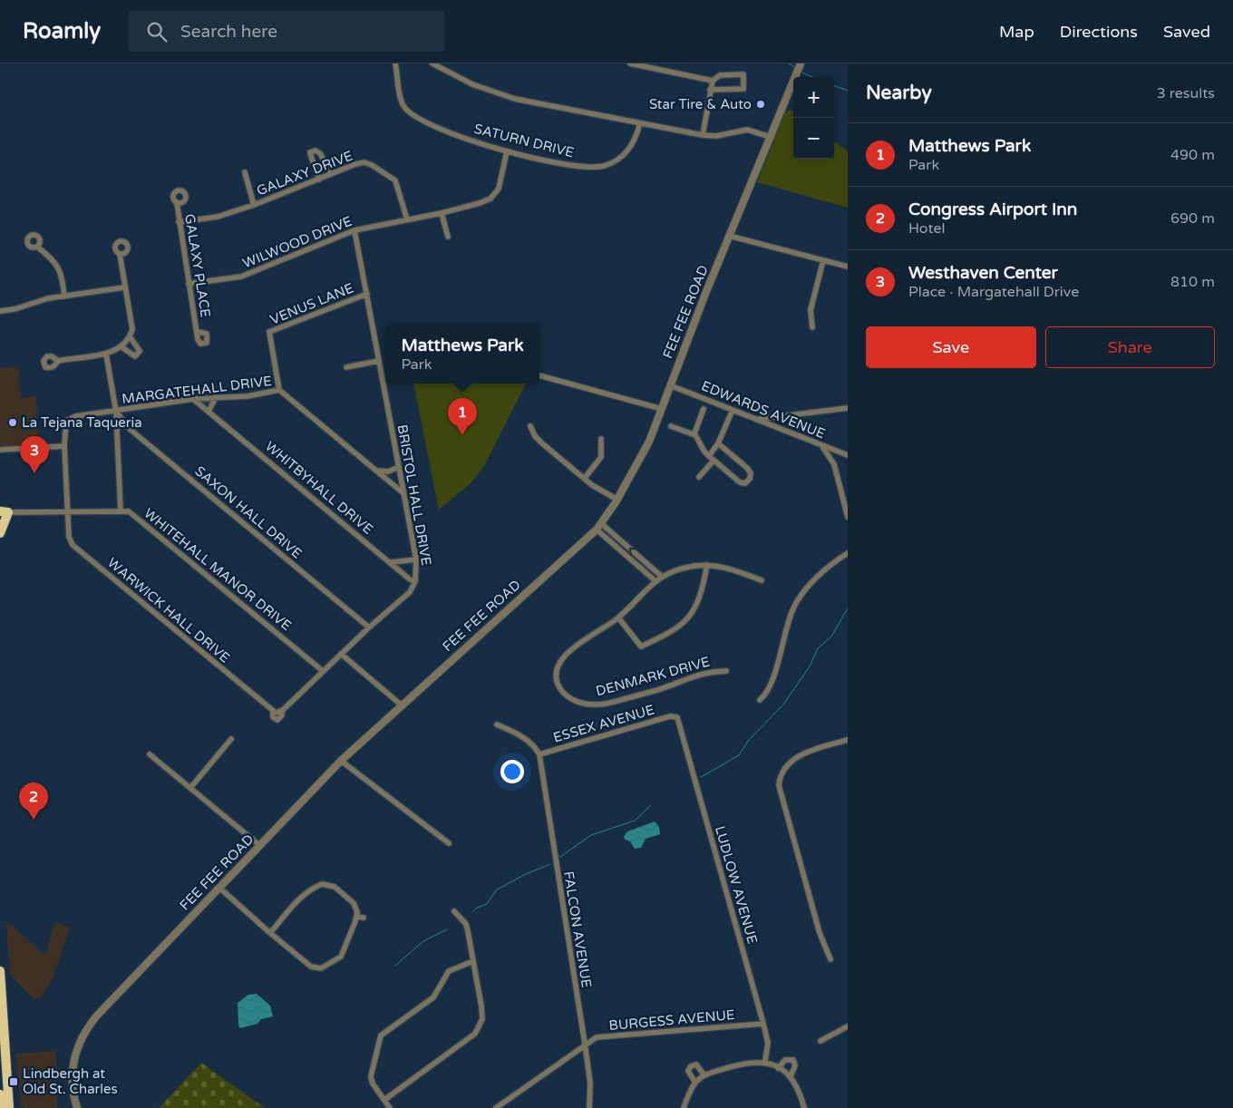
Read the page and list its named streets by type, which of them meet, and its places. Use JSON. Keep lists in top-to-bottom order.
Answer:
{
  "streets": {
    "street": [
      "SATURN DRIVE",
      "GALAXY DRIVE",
      "WILWOOD DRIVE",
      "GALAXY PLACE",
      "VENUS LANE",
      "FEE FEE ROAD",
      "MARGATEHALL DRIVE",
      "EDWARDS AVENUE",
      "WHITBYHALL DRIVE",
      "BRISTOL HALL DRIVE",
      "SAXON HALL DRIVE",
      "WHITEHALL MANOR DRIVE",
      "WARWICK HALL DRIVE",
      "DENMARK DRIVE",
      "ESSEX AVENUE",
      "LUDLOW AVENUE",
      "FALCON AVENUE",
      "BURGESS AVENUE"
    ]
  },
  "crossings": [
    ["SATURN DRIVE", "WILWOOD DRIVE"],
    ["GALAXY DRIVE", "WILWOOD DRIVE"],
    ["GALAXY DRIVE", "GALAXY PLACE"],
    ["WILWOOD DRIVE", "GALAXY PLACE"],
    ["WILWOOD DRIVE", "BRISTOL HALL DRIVE"],
    ["VENUS LANE", "MARGATEHALL DRIVE"],
    ["VENUS LANE", "BRISTOL HALL DRIVE"],
    ["FEE FEE ROAD", "EDWARDS AVENUE"],
    ["MARGATEHALL DRIVE", "WHITBYHALL DRIVE"],
    ["MARGATEHALL DRIVE", "BRISTOL HALL DRIVE"],
    ["MARGATEHALL DRIVE", "SAXON HALL DRIVE"],
    ["MARGATEHALL DRIVE", "WARWICK HALL DRIVE"],
    ["WHITBYHALL DRIVE", "BRISTOL HALL DRIVE"],
    ["BRISTOL HALL DRIVE", "SAXON HALL DRIVE"],
    ["BRISTOL HALL DRIVE", "WHITEHALL MANOR DRIVE"],
    ["BRISTOL HALL DRIVE", "WARWICK HALL DRIVE"],
    ["WHITEHALL MANOR DRIVE", "WARWICK HALL DRIVE"],
    ["ESSEX AVENUE", "LUDLOW AVENUE"],
    ["ESSEX AVENUE", "FALCON AVENUE"],
    ["LUDLOW AVENUE", "BURGESS AVENUE"],
    ["FALCON AVENUE", "BURGESS AVENUE"]
  ],
  "places": {
    "other": ["Star Tire & Auto", "La Tejana Taqueria"],
    "transit": ["Lindbergh at Old St. Charles"]
  },
  "page": {
    "header": "Roamly",
    "search": "Search here",
    "nav": ["Map", "Directions", "Saved"],
    "heading": ["Nearby", "3 results"],
    "map_buttons": ["+", "−"],
    "list": [
      {
        "mark": "1",
        "name": "Matthews Park",
        "note": "Park",
        "value": "490 m"
      },
      {
        "mark": "2",
        "name": "Congress Airport Inn",
        "note": "Hotel",
        "value": "690 m"
      },
      {
        "mark": "3",
        "name": "Westhaven Center",
        "note": "Place · Margatehall Drive",
        "value": "810 m"
      }
    ],
    "buttons": ["Save", "Share"],
    "popup": ["Matthews Park", "Park"],
    "pins": ["1", "3", "2"]
  }
}
